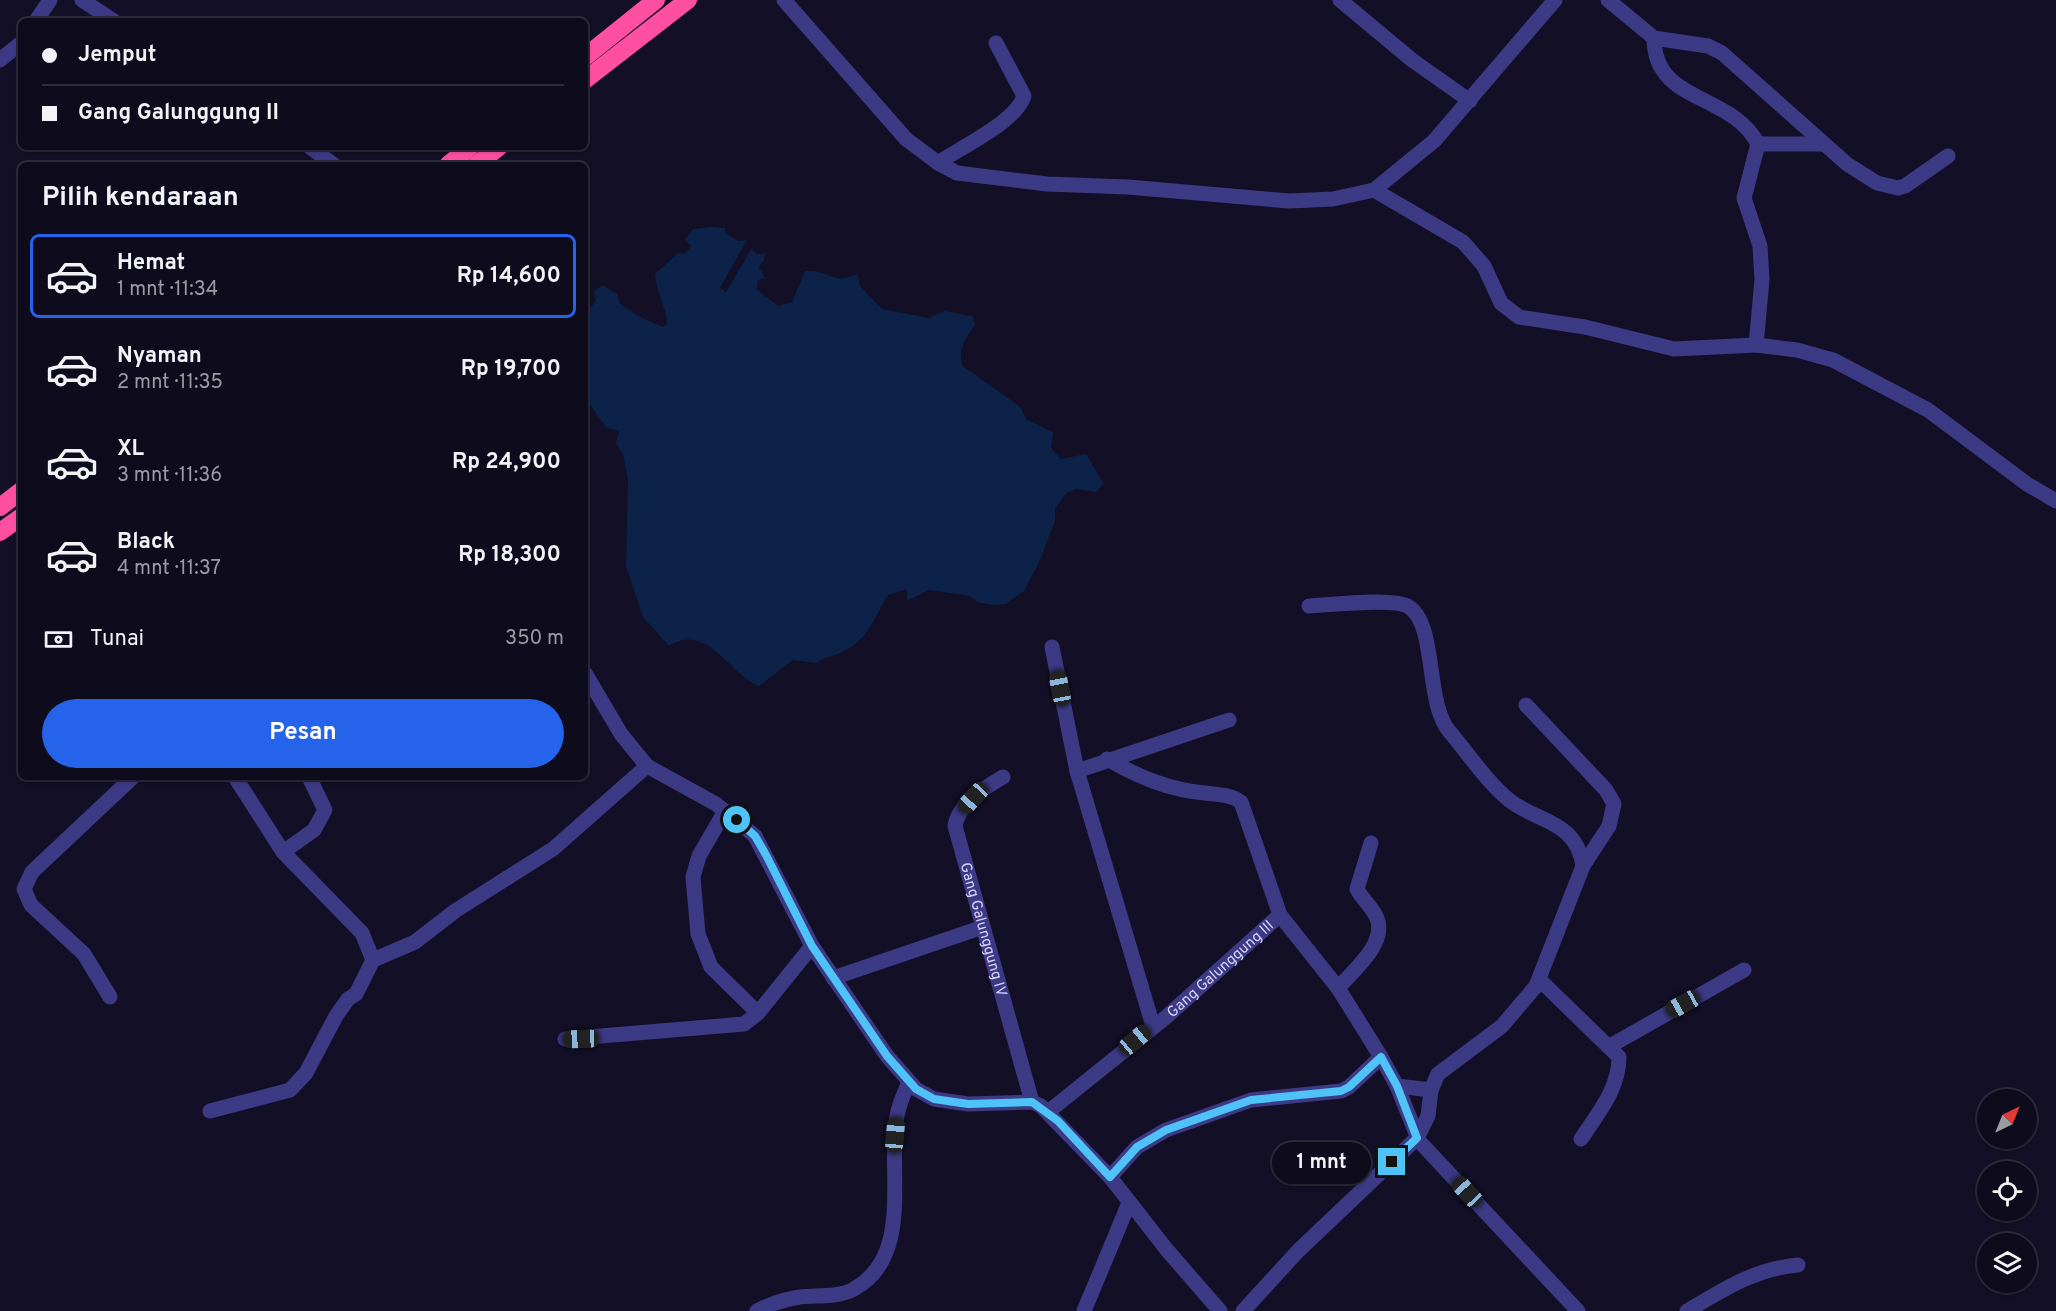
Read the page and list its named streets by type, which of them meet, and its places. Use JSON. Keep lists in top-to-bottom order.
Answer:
{
  "streets": {
    "street": ["Gang Galunggung IV", "Gang Galunggung III"]
  },
  "north": "top right",
  "page": {
    "banner": ["Jemput", "Gang Galunggung II"],
    "heading": "Pilih kendaraan",
    "list": [
      {
        "name": "Hemat",
        "note": "1 mnt · 11:34",
        "value": "Rp 14,600"
      },
      {
        "name": "Nyaman",
        "note": "2 mnt · 11:35",
        "value": "Rp 19,700"
      },
      {
        "name": "XL",
        "note": "3 mnt · 11:36",
        "value": "Rp 24,900"
      },
      {
        "name": "Black",
        "note": "4 mnt · 11:37",
        "value": "Rp 18,300"
      }
    ],
    "pay": ["Tunai", "350 m"],
    "buttons": "Pesan",
    "bubble": "1 mnt"
  }
}
